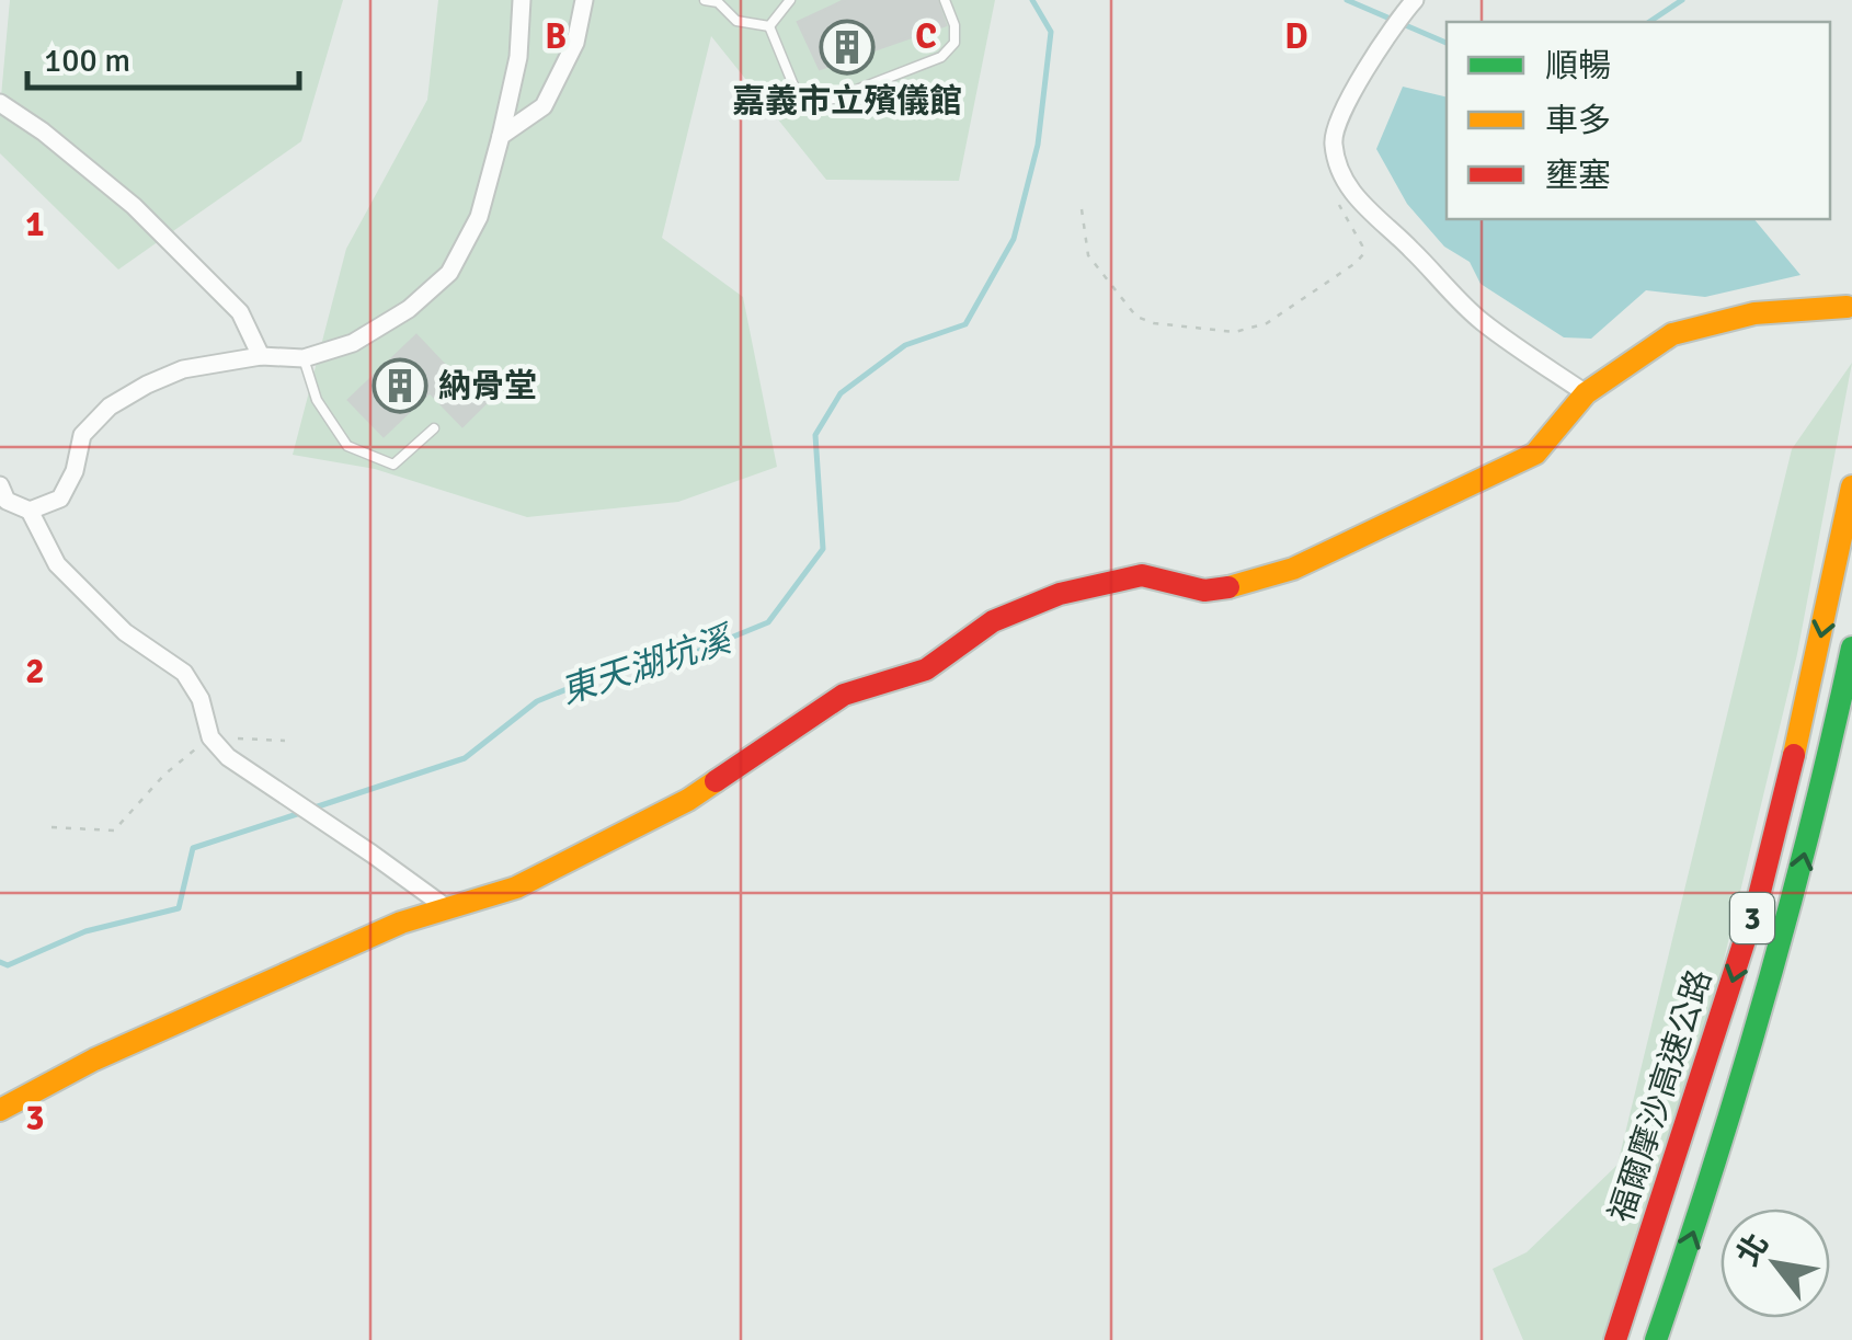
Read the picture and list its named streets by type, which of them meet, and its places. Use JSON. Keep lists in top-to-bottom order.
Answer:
{
  "streets": {
    "main road": ["3", "福爾摩沙高速公路"]
  },
  "water": ["東天湖坑溪"],
  "places": {
    "building": ["嘉義市立殯儀館", "納骨堂"]
  },
  "legend": ["順暢", "車多", "壅塞"],
  "scale_bar": "100 m",
  "north": "top left",
  "grid": {
    "columns": ["B", "C", "D"],
    "rows": ["1", "2", "3"]
  }
}
